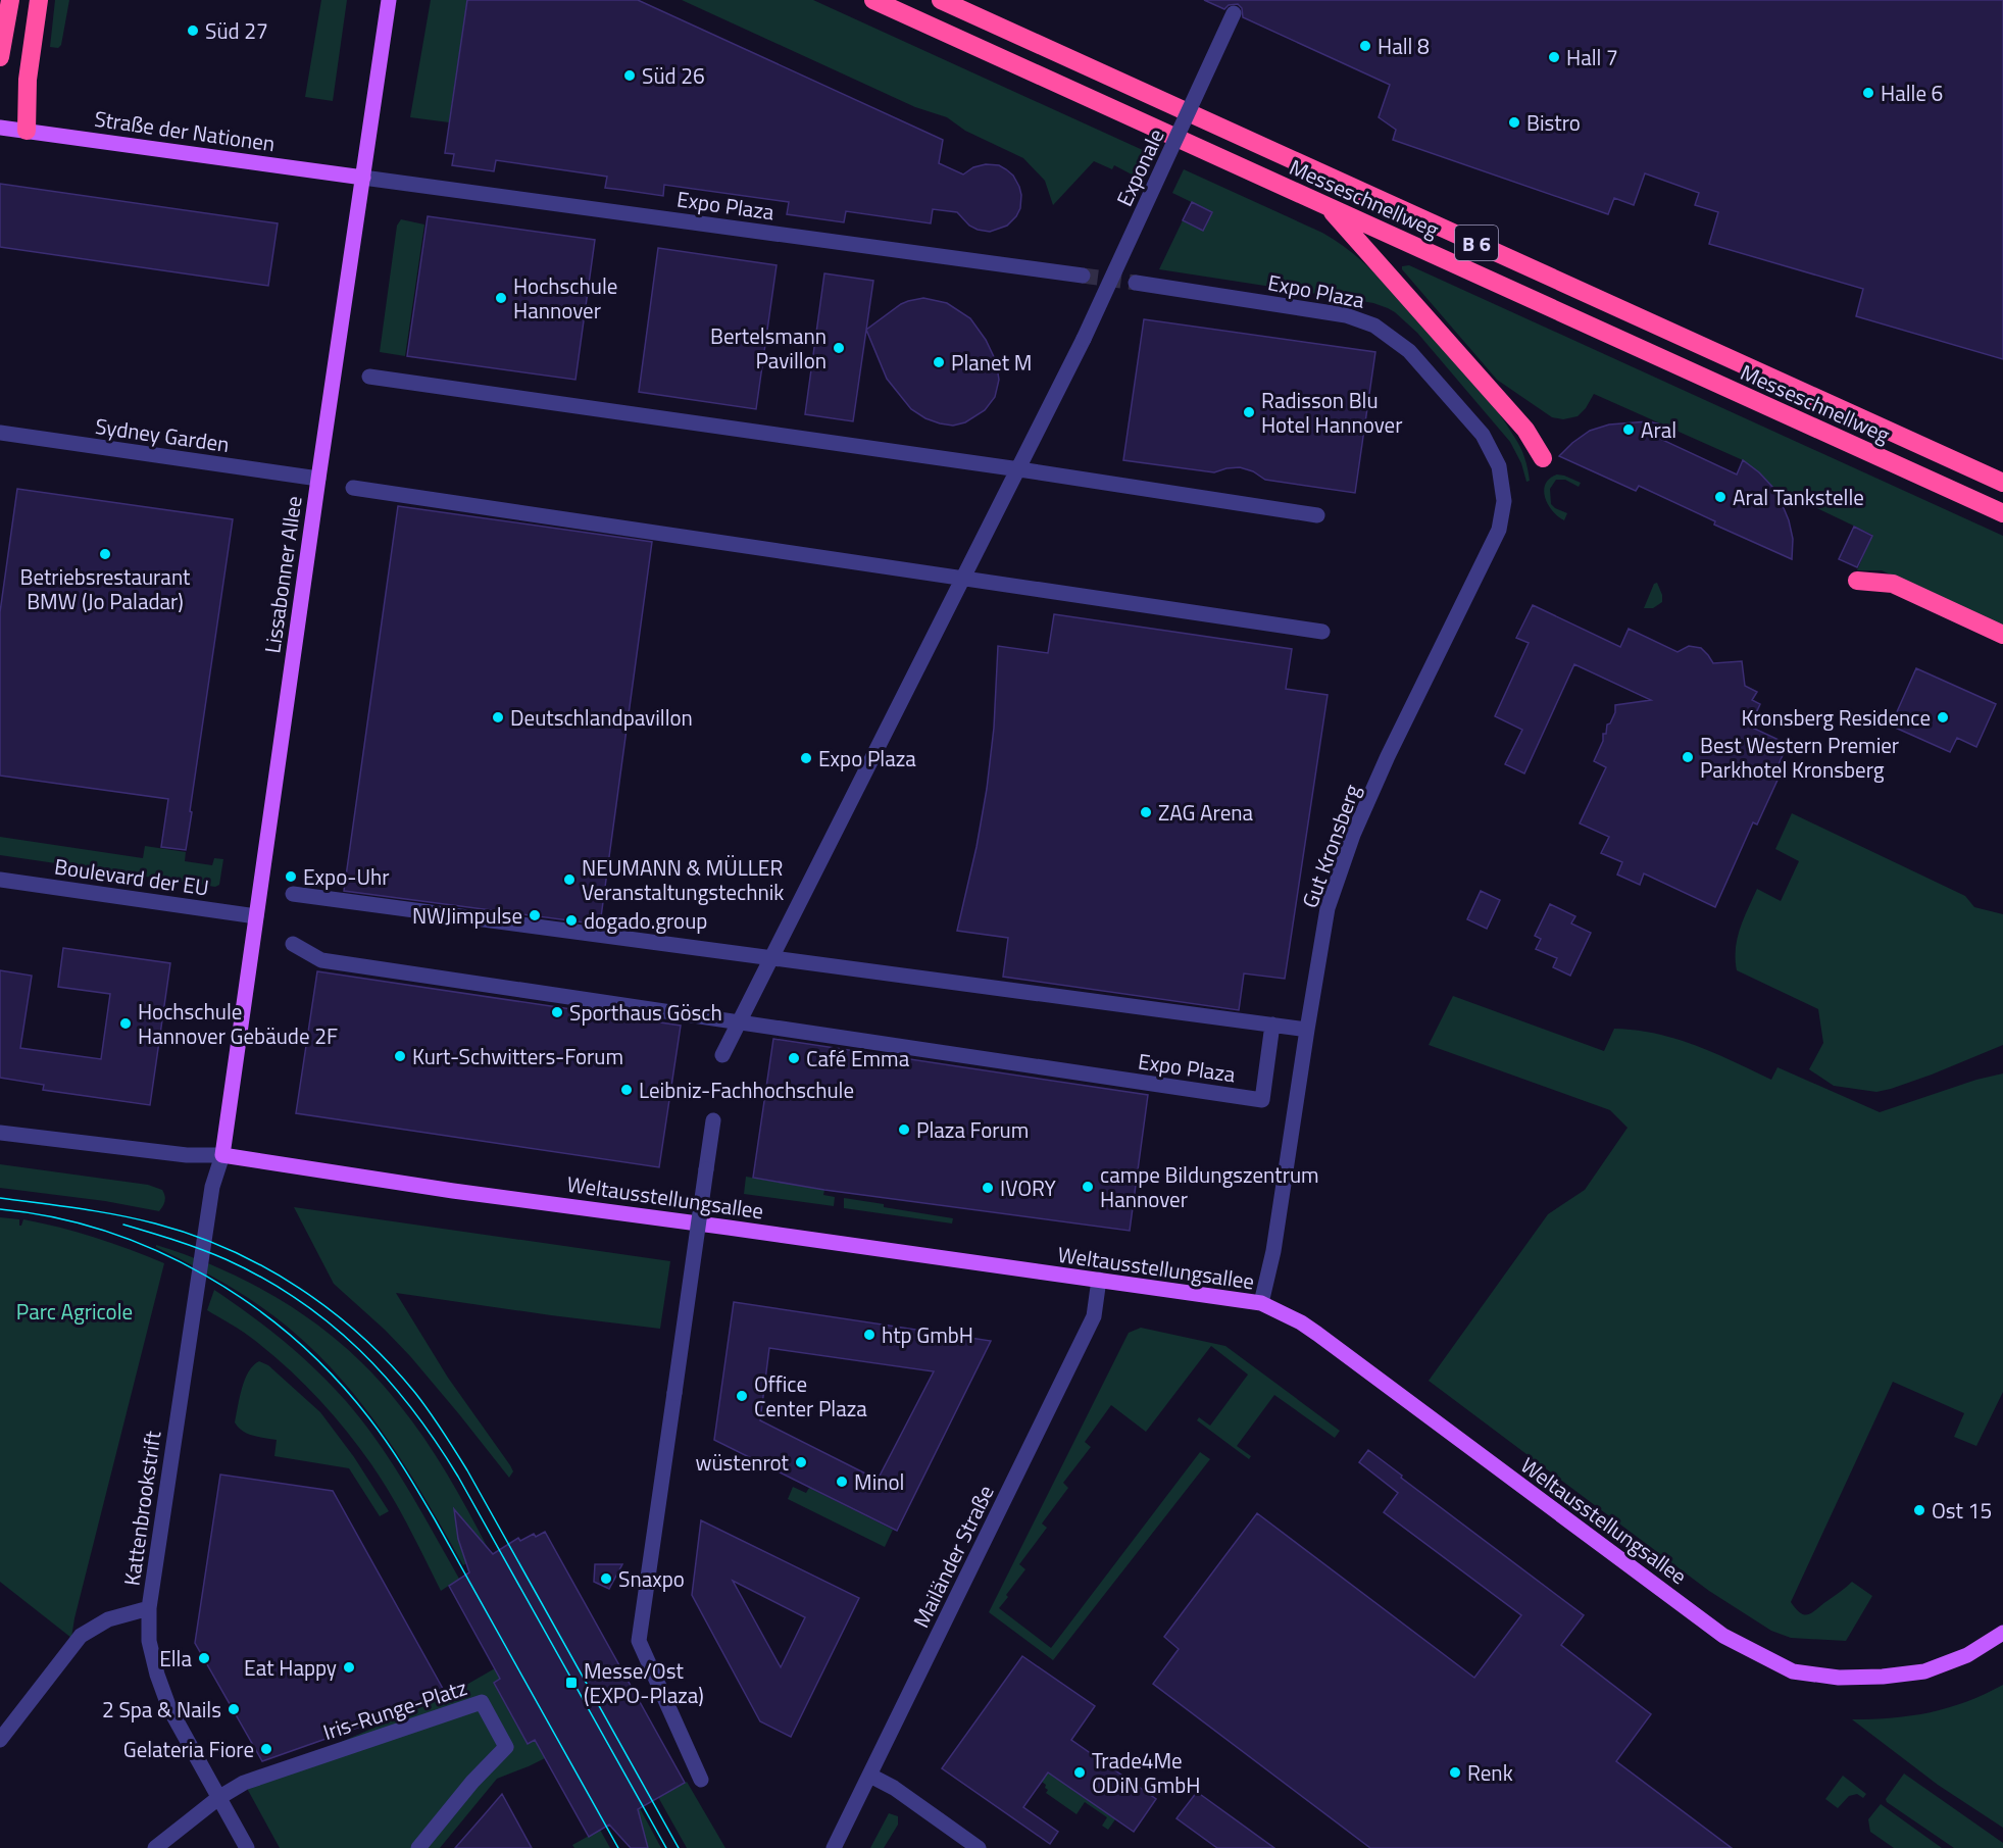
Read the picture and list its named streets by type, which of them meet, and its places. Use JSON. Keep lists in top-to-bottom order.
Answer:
{
  "streets": {
    "highway": ["Messeschnellweg", "B 6"],
    "main road": ["Straße der Nationen", "Lissabonner Allee", "Weltausstellungsallee"],
    "street": [
      "Exponale",
      "Expo Plaza",
      "Sydney Garden",
      "Gut Kronsberg",
      "Boulevard der EU",
      "Kattenbrookstrift",
      "Mailänder Straße",
      "Iris-Runge-Platz"
    ]
  },
  "crossings": [
    ["Straße der Nationen", "Expo Plaza"],
    ["Straße der Nationen", "Lissabonner Allee"],
    ["Expo Plaza", "Lissabonner Allee"],
    ["Expo Plaza", "Gut Kronsberg"],
    ["Sydney Garden", "Lissabonner Allee"],
    ["Lissabonner Allee", "Boulevard der EU"],
    ["Lissabonner Allee", "Weltausstellungsallee"],
    ["Lissabonner Allee", "Kattenbrookstrift"],
    ["Gut Kronsberg", "Weltausstellungsallee"],
    ["Weltausstellungsallee", "Kattenbrookstrift"],
    ["Weltausstellungsallee", "Mailänder Straße"],
    ["Kattenbrookstrift", "Iris-Runge-Platz"]
  ],
  "parks": ["Parc Agricole"],
  "places": {
    "other": [
      "Süd 27",
      "Hall 8",
      "Hall 7",
      "Süd 26",
      "Halle 6",
      "Bistro",
      "Hochschule Hannover",
      "Bertelsmann Pavillon",
      "Planet M",
      "Radisson Blu Hotel Hannover",
      "Aral",
      "Aral Tankstelle",
      "Betriebsrestaurant BMW (Jo Paladar)",
      "Deutschlandpavillon",
      "Kronsberg Residence",
      "Best Western Premier Parkhotel Kronsberg",
      "Expo Plaza",
      "ZAG Arena",
      "Expo-Uhr",
      "NEUMANN & MÜLLER Veranstaltungstechnik",
      "NWJimpulse",
      "dogado.group",
      "Sporthaus Gösch",
      "Hochschule Hannover Gebäude 2F",
      "Kurt-Schwitters-Forum",
      "Café Emma",
      "Leibniz-Fachhochschule",
      "Plaza Forum",
      "campe Bildungszentrum Hannover",
      "IVORY",
      "htp GmbH",
      "Office Center Plaza",
      "wüstenrot",
      "Minol",
      "Ost 15",
      "Snaxpo",
      "Ella",
      "Eat Happy",
      "2 Spa & Nails",
      "Gelateria Fiore",
      "Trade4Me ODiN GmbH",
      "Renk"
    ],
    "transit": ["Messe/Ost (EXPO-Plaza)"]
  }
}
